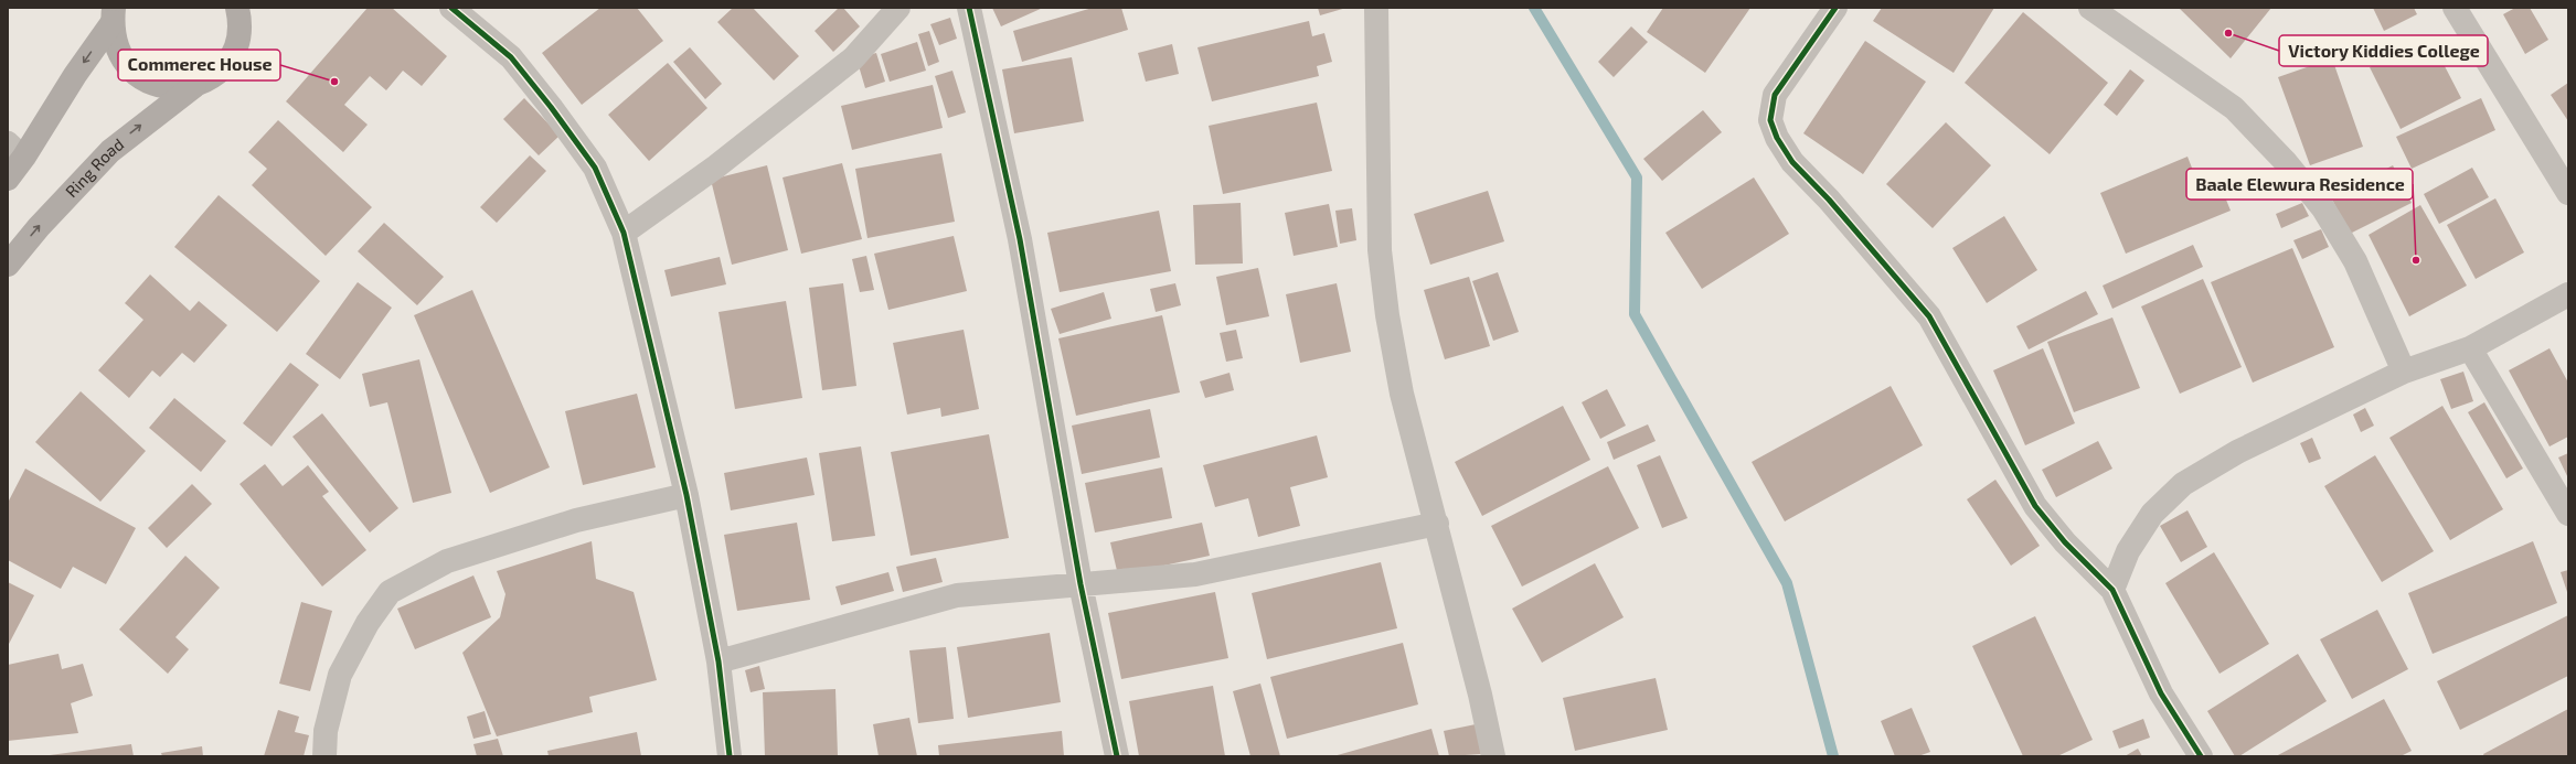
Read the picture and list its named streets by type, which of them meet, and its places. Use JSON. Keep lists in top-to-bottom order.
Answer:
{
  "streets": {
    "main road": ["Ring Road"]
  },
  "places": ["Victory Kiddies College", "Commerec House", "Baale Elewura Residence"]
}
